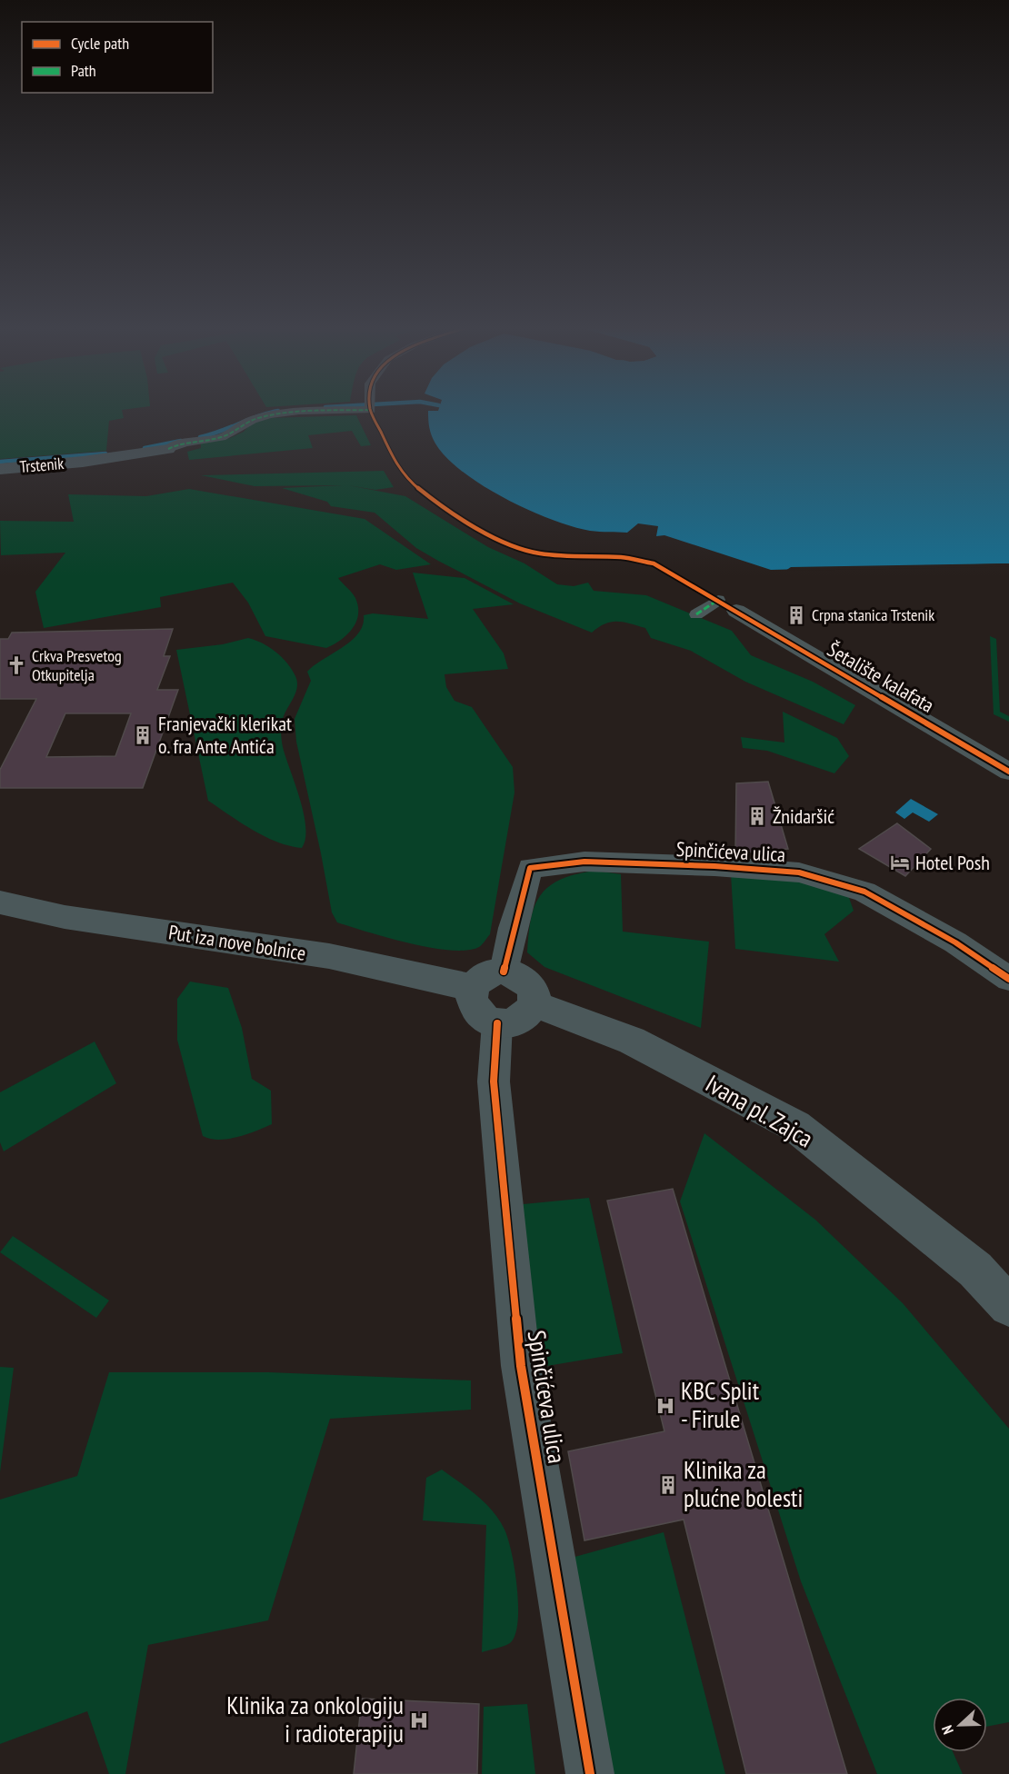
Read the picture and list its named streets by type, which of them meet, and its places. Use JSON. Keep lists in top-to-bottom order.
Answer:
{
  "streets": {
    "street": [
      "Trstenik",
      "Šetalište kalafata",
      "Spinčićeva ulica",
      "Put iza nove bolnice",
      "Ivana pl. Zajca"
    ]
  },
  "crossings": [
    ["Spinčićeva ulica", "Put iza nove bolnice"],
    ["Spinčićeva ulica", "Ivana pl. Zajca"],
    ["Put iza nove bolnice", "Ivana pl. Zajca"]
  ],
  "places": {
    "building": [
      "Crpna stanica Trstenik",
      "Franjevački klerikat o. fra Ante Antića",
      "Žnidaršić",
      "Klinika za plućne bolesti"
    ],
    "church": ["Crkva Presvetog Otkupitelja"],
    "hotel": ["Hotel Posh"],
    "hospital": ["KBC Split - Firule", "Klinika za onkologiju i radioterapiju"]
  },
  "legend": ["Cycle path", "Path"],
  "north": "left"
}
